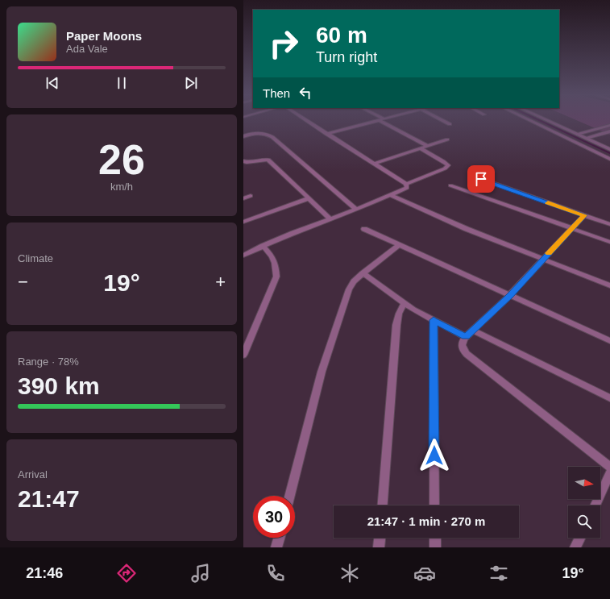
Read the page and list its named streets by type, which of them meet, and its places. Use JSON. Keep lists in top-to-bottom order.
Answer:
{
  "north": "right",
  "page": {
    "turn": ["60 m", "Turn right"],
    "song": ["Paper Moons", "Ada Vale"],
    "then": "Then",
    "tile": [
      ["26", "km/h"],
      "Climate",
      ["Range · 78%", "390 km"],
      ["Arrival", "21:47"]
    ],
    "heat": ["−", "19°", "+"],
    "limit": "30",
    "trip": "21:47 · 1 min · 270 m",
    "tabs": ["21:46", "19°"]
  }
}
